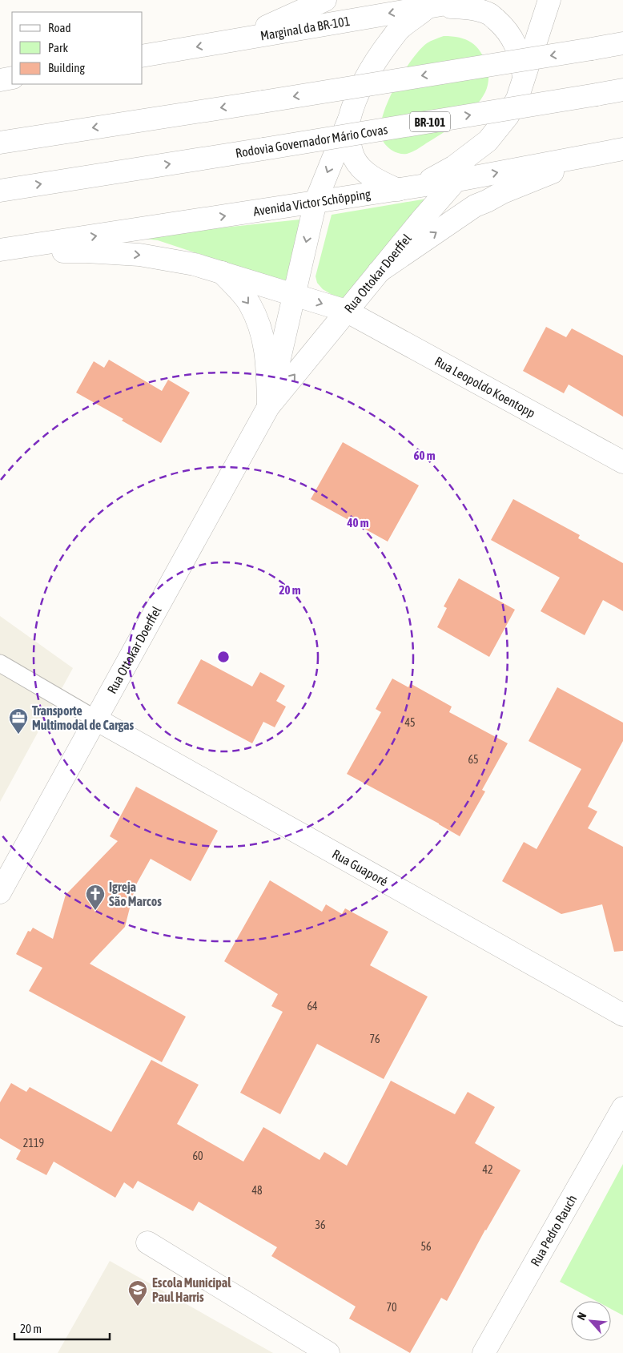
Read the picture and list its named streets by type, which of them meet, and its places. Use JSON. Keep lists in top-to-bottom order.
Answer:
{
  "streets": {
    "main road": [
      "Marginal da BR-101",
      "BR-101",
      "Rodovia Governador Mário Covas",
      "Avenida Victor Schöpping",
      "Rua Ottokar Doerffel",
      "Rua Leopoldo Koentopp",
      "Rua Guaporé",
      "Rua Pedro Rauch"
    ]
  },
  "crossings": [
    ["Marginal da BR-101", "Rua Ottokar Doerffel"],
    ["Avenida Victor Schöpping", "Rua Ottokar Doerffel"],
    ["Avenida Victor Schöpping", "Rua Leopoldo Koentopp"],
    ["Rua Ottokar Doerffel", "Rua Leopoldo Koentopp"],
    ["Rua Ottokar Doerffel", "Rua Guaporé"]
  ],
  "places": {
    "office": ["Transporte Multimodal de Cargas"],
    "church": ["Igreja São Marcos"],
    "school or university": ["Escola Municipal Paul Harris"]
  },
  "house_numbers": [
    "45",
    "65",
    "64",
    "76",
    "2119",
    "60",
    "42",
    "48",
    "36",
    "56",
    "70"
  ],
  "legend": ["Road", "Park", "Building"],
  "scale_bar": "20 m",
  "north": "top left",
  "rings": ["60 m", "40 m", "20 m"]
}
